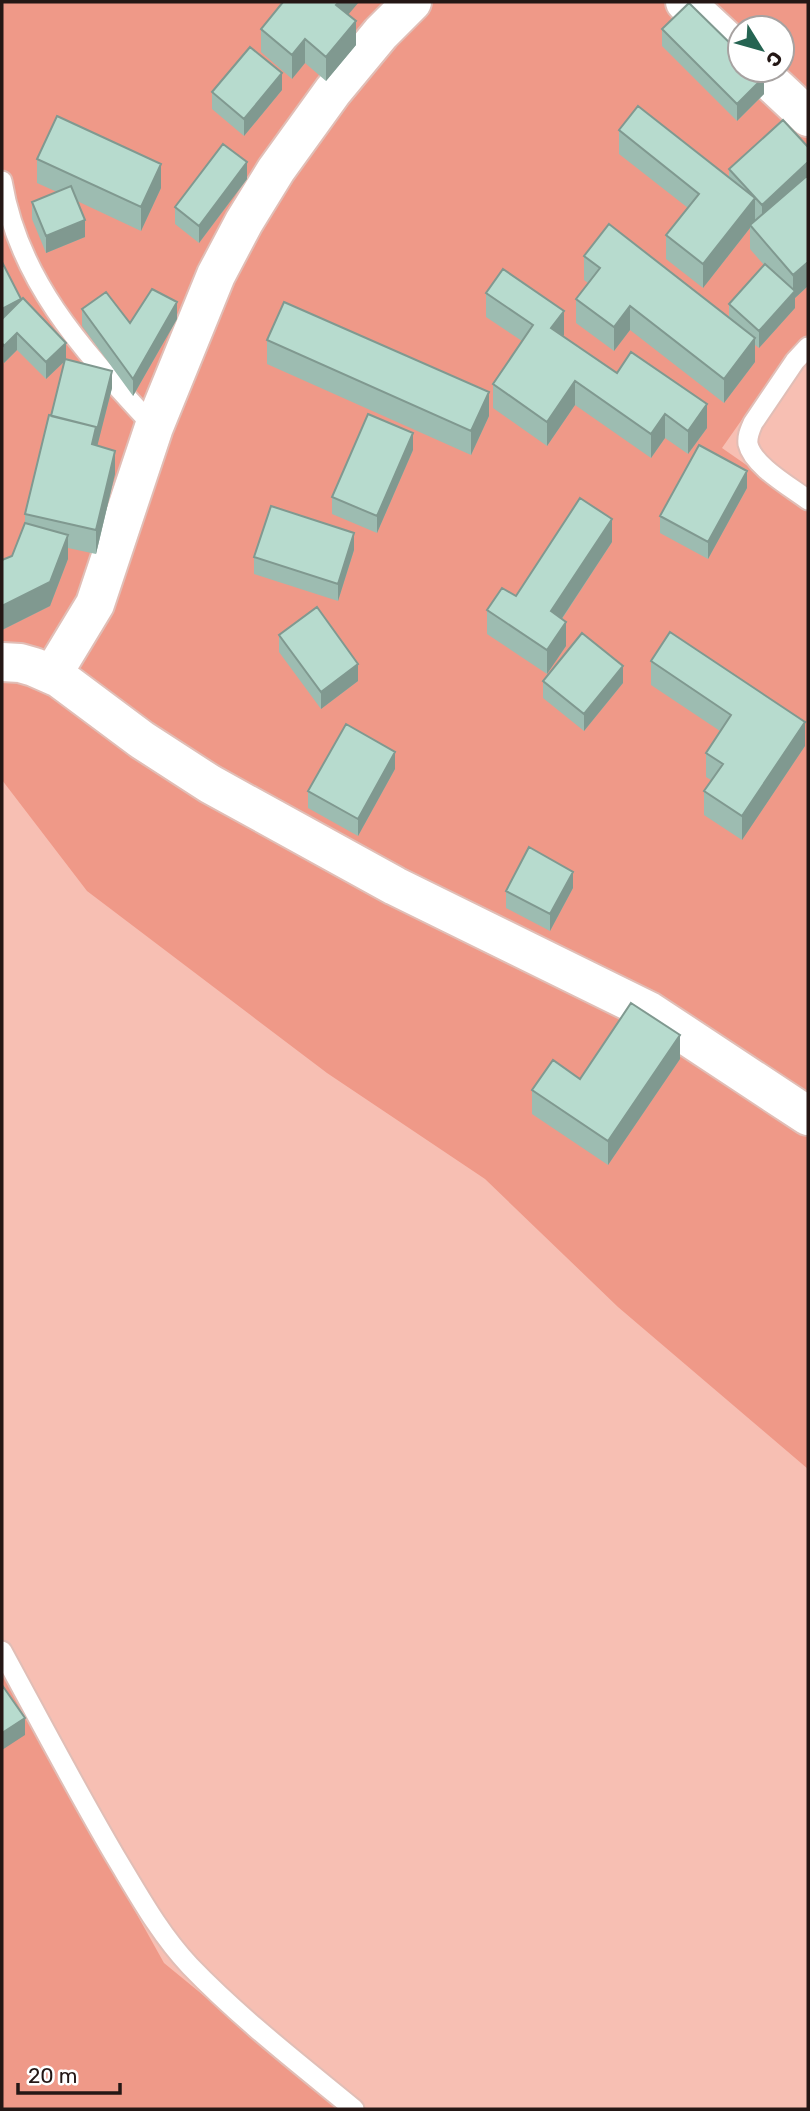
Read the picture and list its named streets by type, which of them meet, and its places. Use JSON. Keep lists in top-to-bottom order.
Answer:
{
  "scale_bar": "20 m",
  "north": "bottom right"
}
